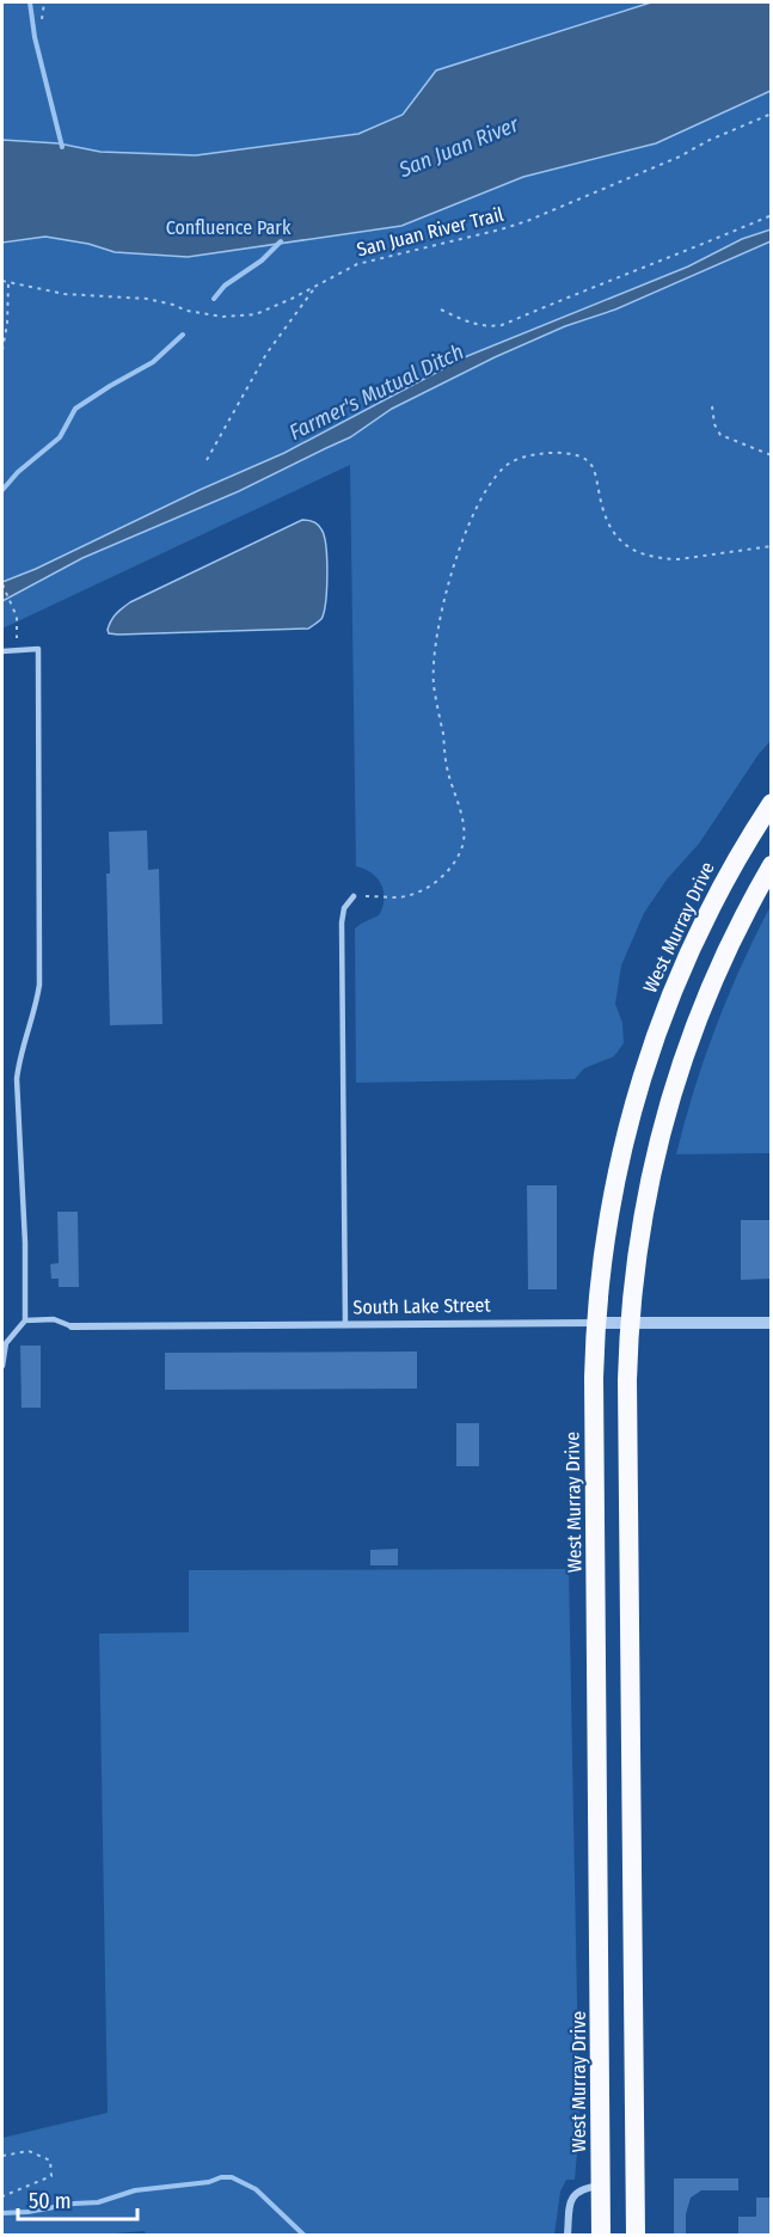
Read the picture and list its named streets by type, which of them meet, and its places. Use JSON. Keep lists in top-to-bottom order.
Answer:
{
  "streets": {
    "highway": ["West Murray Drive"],
    "street": ["South Lake Street"],
    "path": ["San Juan River Trail"]
  },
  "crossings": [
    ["West Murray Drive", "South Lake Street"]
  ],
  "water": ["San Juan River", "Farmer's Mutual Ditch"],
  "parks": ["Confluence Park"],
  "scale_bar": "50 m"
}
